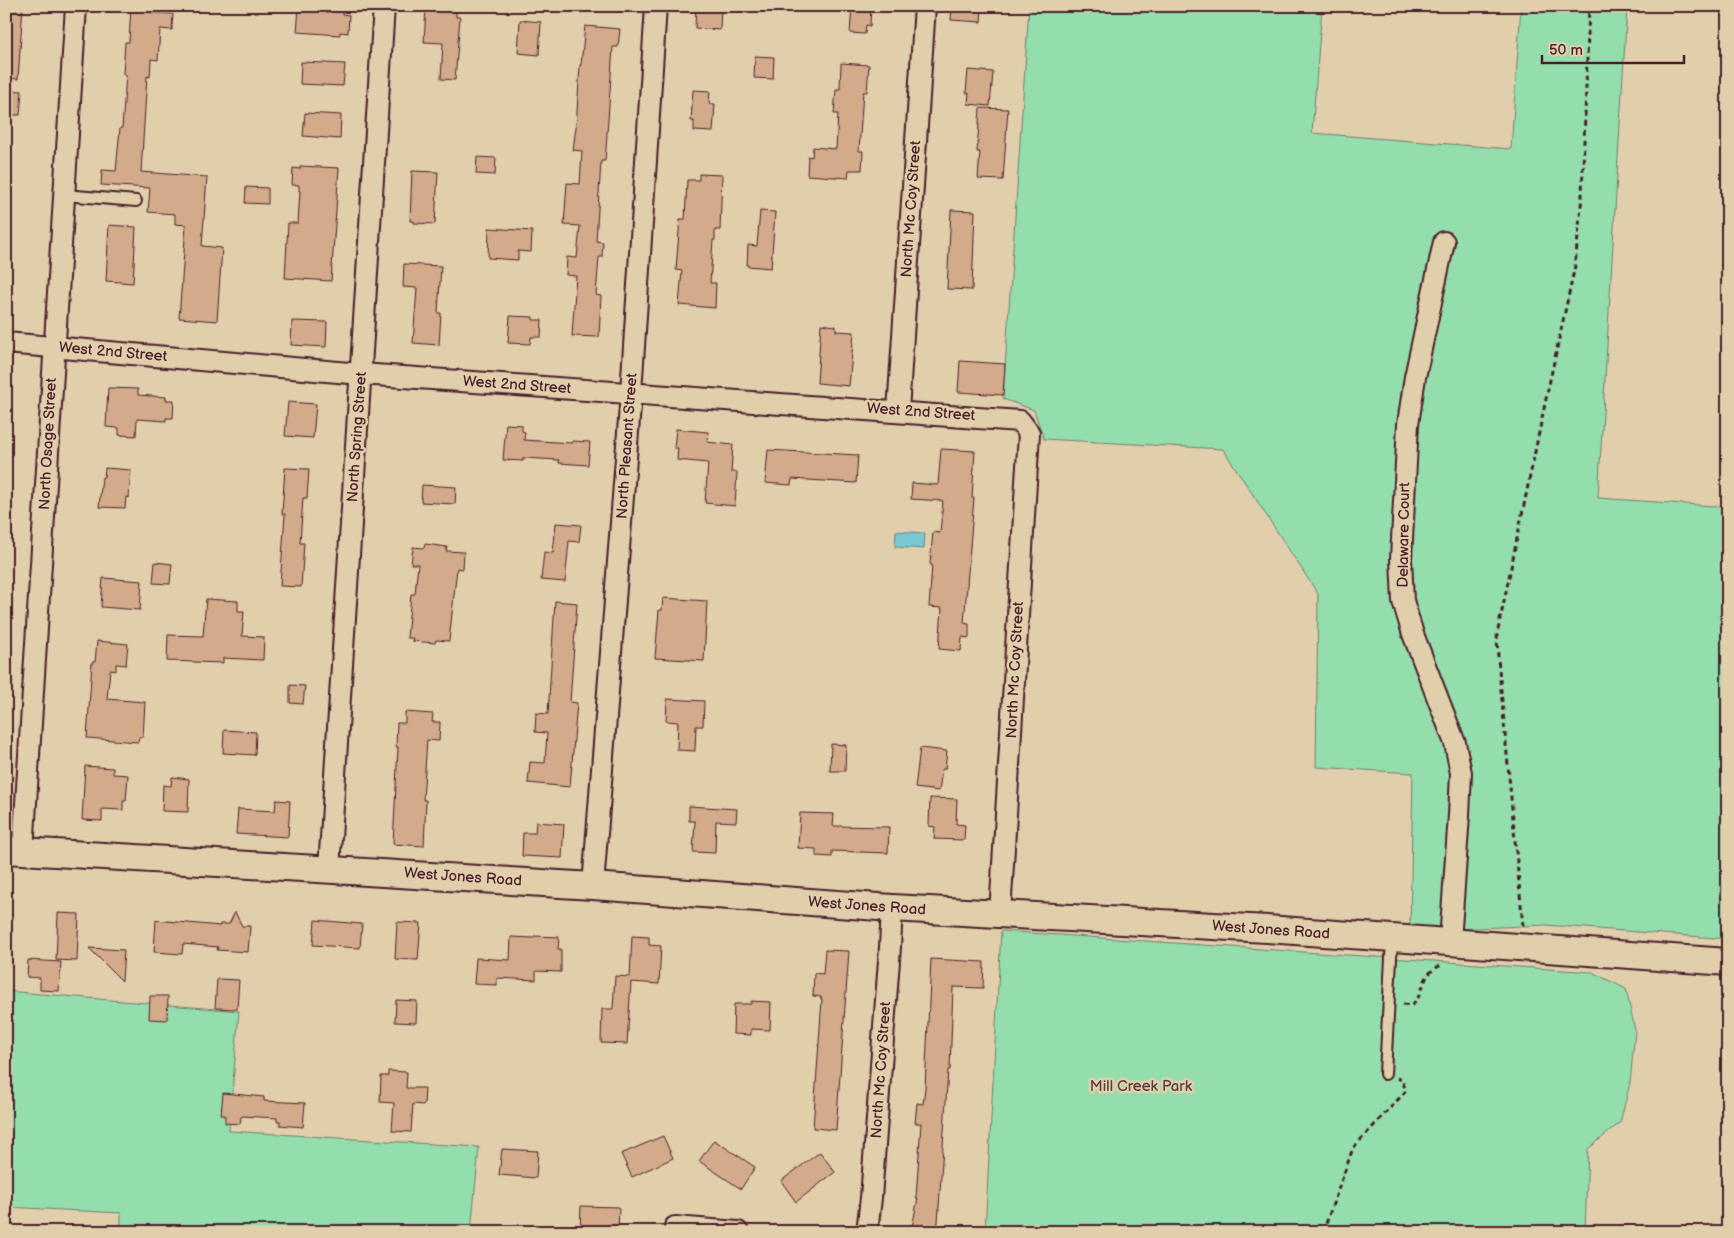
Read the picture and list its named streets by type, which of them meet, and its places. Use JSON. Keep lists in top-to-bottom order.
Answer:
{
  "streets": {
    "street": [
      "North Mc Coy Street",
      "West 2nd Street",
      "North Spring Street",
      "North Osage Street",
      "North Pleasant Street",
      "Delaware Court",
      "West Jones Road"
    ]
  },
  "crossings": [
    ["North Mc Coy Street", "West 2nd Street"],
    ["North Mc Coy Street", "West Jones Road"],
    ["West 2nd Street", "North Spring Street"],
    ["West 2nd Street", "North Osage Street"],
    ["West 2nd Street", "North Pleasant Street"],
    ["North Spring Street", "West Jones Road"],
    ["North Osage Street", "West Jones Road"],
    ["North Pleasant Street", "West Jones Road"],
    ["Delaware Court", "West Jones Road"]
  ],
  "parks": ["Mill Creek Park"],
  "scale_bar": "50 m"
}
